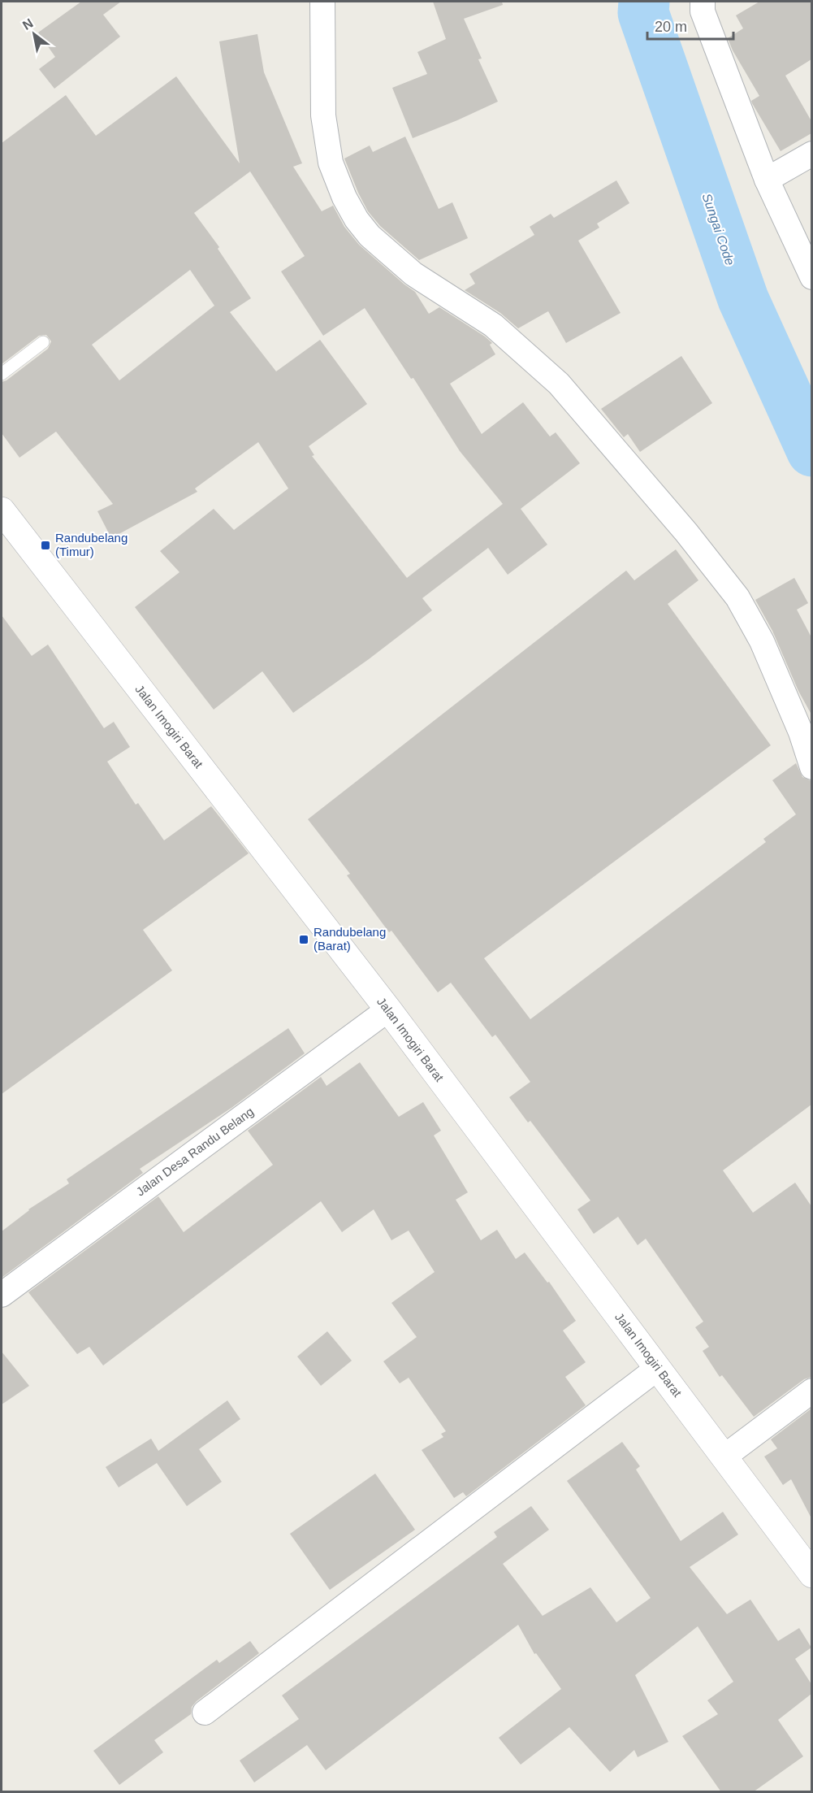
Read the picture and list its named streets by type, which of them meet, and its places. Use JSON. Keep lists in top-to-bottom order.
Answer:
{
  "streets": {
    "main road": ["Jalan Imogiri Barat"],
    "street": ["Jalan Desa Randu Belang"]
  },
  "crossings": [
    ["Jalan Imogiri Barat", "Jalan Desa Randu Belang"]
  ],
  "water": ["Sungai Code"],
  "places": {
    "transit": ["Randubelang (Timur)", "Randubelang (Barat)"]
  },
  "scale_bar": "20 m",
  "north": "top left"
}
